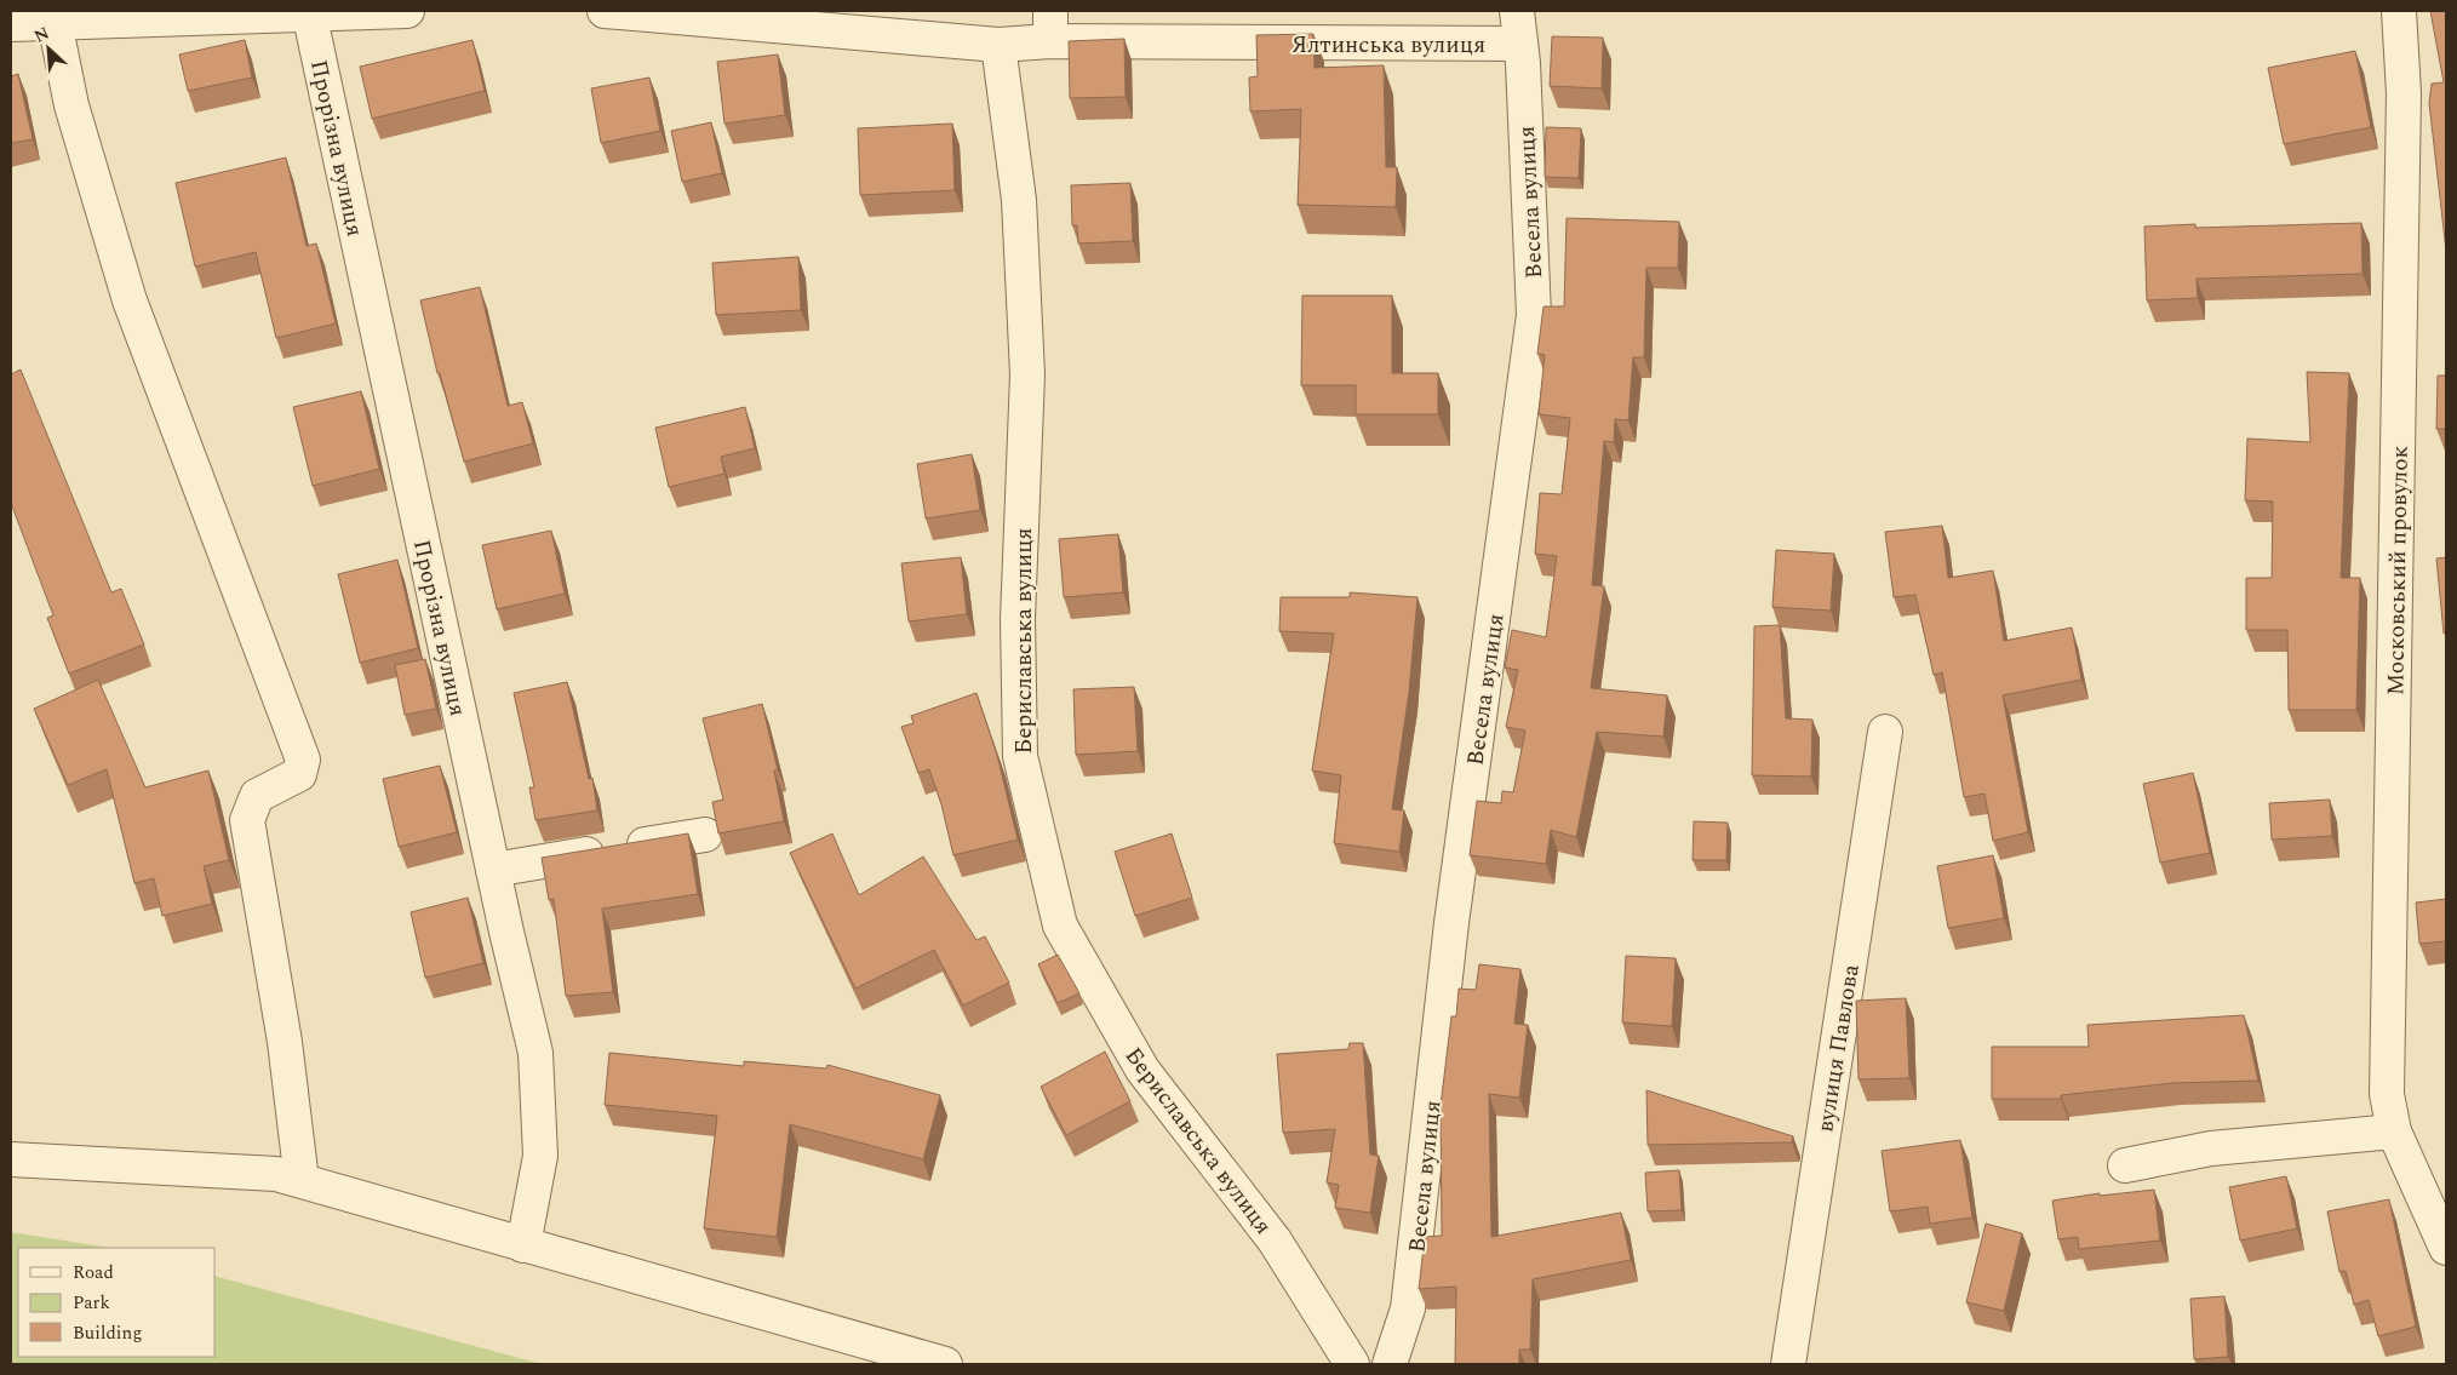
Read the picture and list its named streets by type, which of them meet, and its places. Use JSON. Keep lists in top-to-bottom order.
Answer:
{
  "streets": {
    "street": [
      "Ялтинська вулиця",
      "Прорізна вулиця",
      "Весела вулиця",
      "Московський провулок",
      "Бериславська вулиця",
      "вулиця Павлова"
    ]
  },
  "crossings": [
    ["Ялтинська вулиця", "Весела вулиця"],
    ["Ялтинська вулиця", "Бериславська вулиця"]
  ],
  "legend": ["Road", "Park", "Building"],
  "north": "top left"
}
